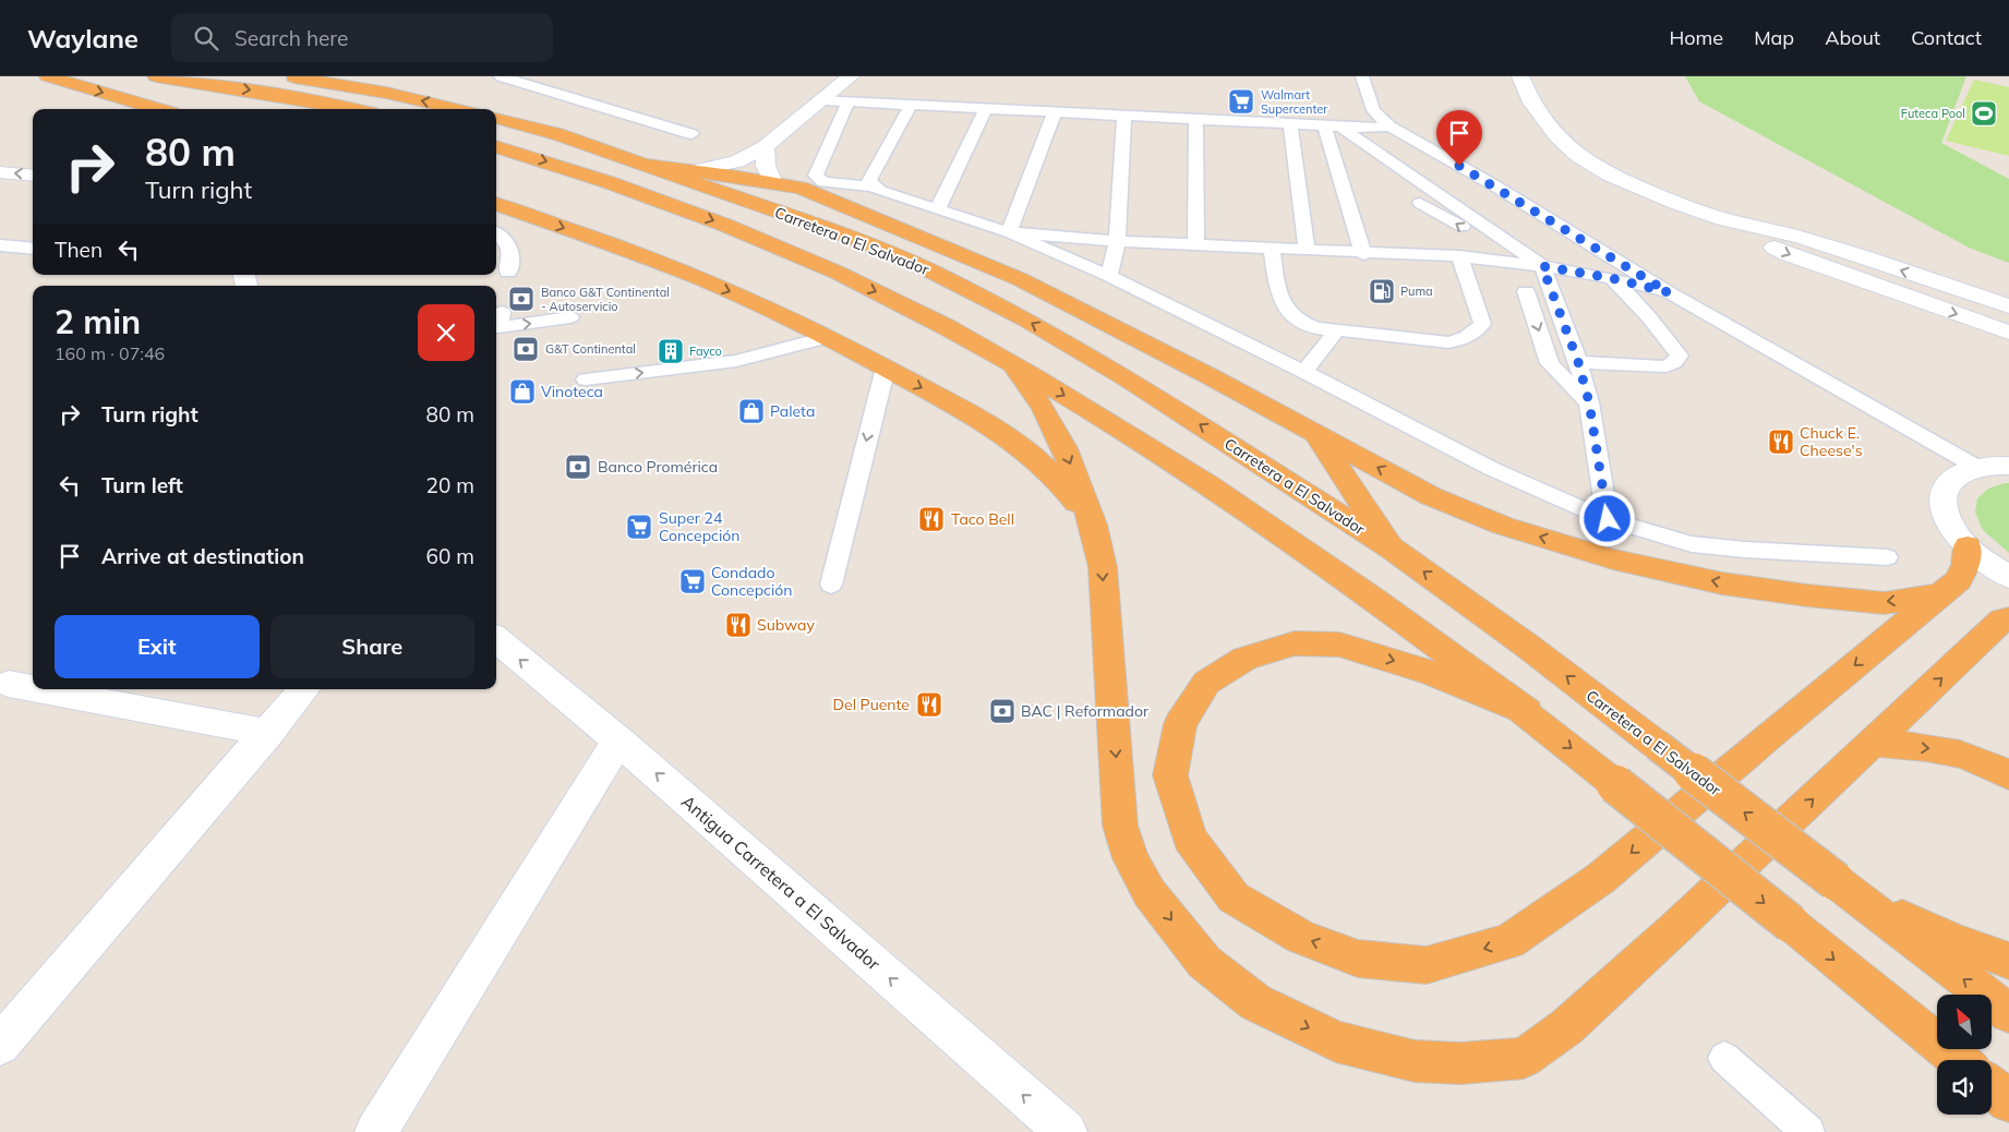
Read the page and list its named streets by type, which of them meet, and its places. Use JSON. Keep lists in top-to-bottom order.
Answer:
{
  "streets": {
    "highway": ["Carretera a El Salvador"],
    "street": ["Antigua Carretera a El Salvador"]
  },
  "one_way": ["Antigua Carretera a El Salvador"],
  "places": {
    "supermarket": ["Walmart Supercenter", "Super 24 Concepción", "Condado Concepción"],
    "sports": ["Futeca Pool"],
    "fuel station": ["Puma"],
    "bank": [
      "Banco G&T Continental - Autoservicio",
      "G&T Continental",
      "Banco Promérica",
      "BAC | Reformador"
    ],
    "building": ["Fayco"],
    "shop": ["Vinoteca", "Paleta"],
    "restaurant": [
      "Chuck E. Cheese's",
      "Taco Bell",
      "Subway",
      "Del Puente"
    ]
  },
  "north": "top left",
  "page": {
    "header": "Waylane",
    "search": "Search here",
    "nav": [
      "Home",
      "Map",
      "About",
      "Contact"
    ],
    "turn": ["80 m", "Turn right"],
    "then": "Then",
    "heading": ["2 min", "160 m · 07:46"],
    "list": [
      {
        "name": "Turn right",
        "value": "80 m"
      },
      {
        "name": "Turn left",
        "value": "20 m"
      },
      {
        "name": "Arrive at destination",
        "value": "60 m"
      }
    ],
    "buttons": ["Exit", "Share"]
  }
}
